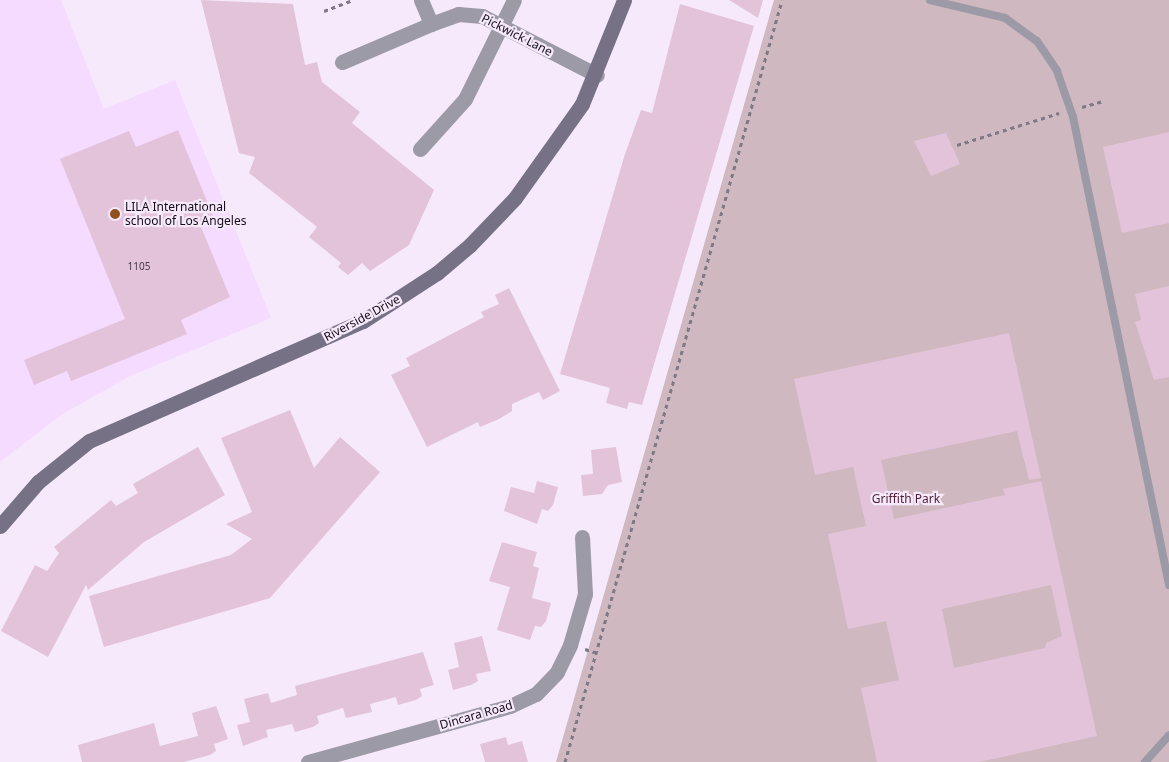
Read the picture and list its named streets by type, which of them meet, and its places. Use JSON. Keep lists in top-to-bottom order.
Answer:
{
  "streets": {
    "main road": ["Riverside Drive"],
    "street": ["Pickwick Lane", "Dincara Road"]
  },
  "crossings": [
    ["Pickwick Lane", "Riverside Drive"]
  ],
  "parks": ["Griffith Park"],
  "places": ["LILA International school of Los Angeles"],
  "house_numbers": ["1105"]
}
